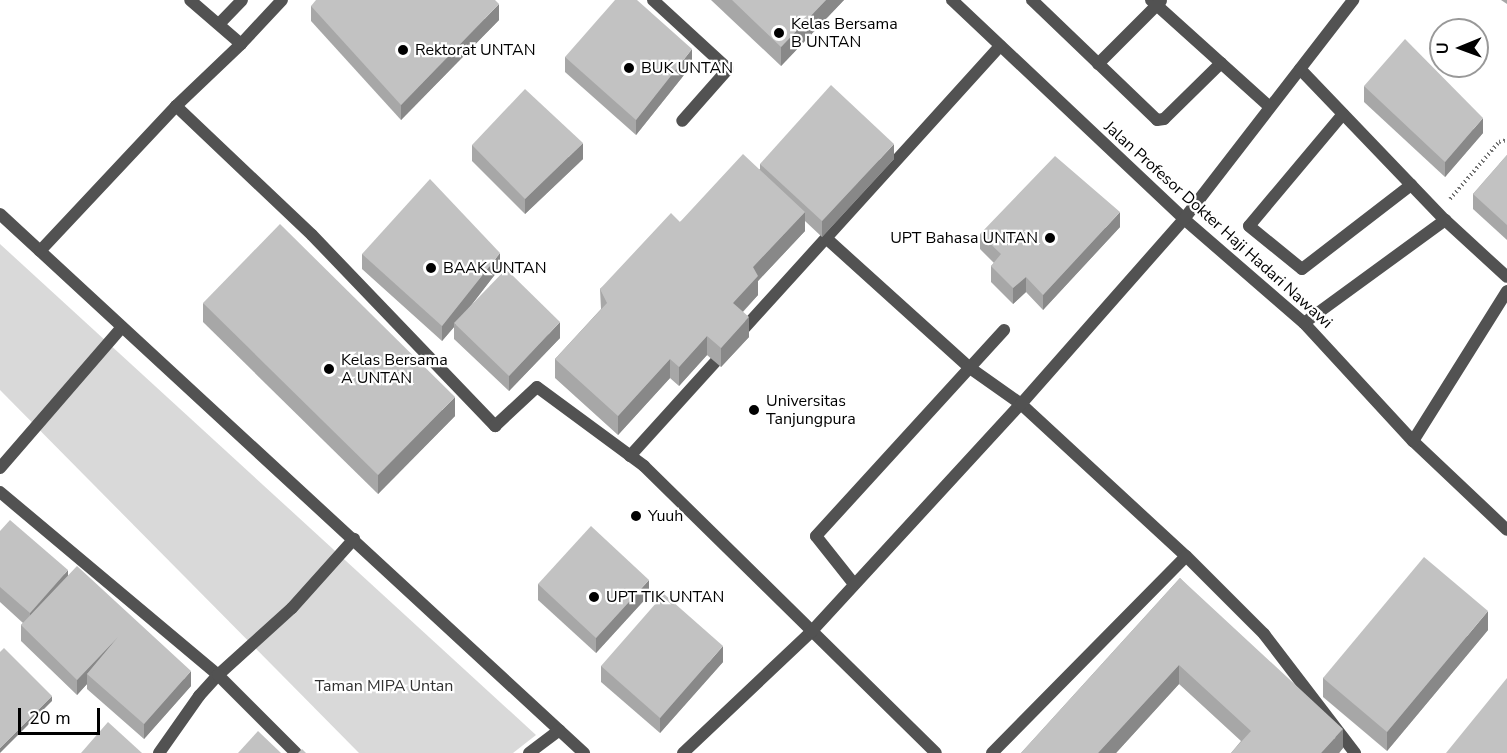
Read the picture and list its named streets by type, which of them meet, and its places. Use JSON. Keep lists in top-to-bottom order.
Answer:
{
  "streets": {
    "lane": ["Jalan Profesor Dokter Haji Hadari Nawawi"]
  },
  "parks": ["Taman MIPA Untan"],
  "places": [
    "Kelas Bersama B UNTAN",
    "Rektorat UNTAN",
    "BUK UNTAN",
    "UPT Bahasa UNTAN",
    "BAAK UNTAN",
    "Kelas Bersama A UNTAN",
    "Universitas Tanjungpura",
    "Yuuh",
    "UPT TIK UNTAN"
  ],
  "scale_bar": "20 m",
  "north": "left"
}
